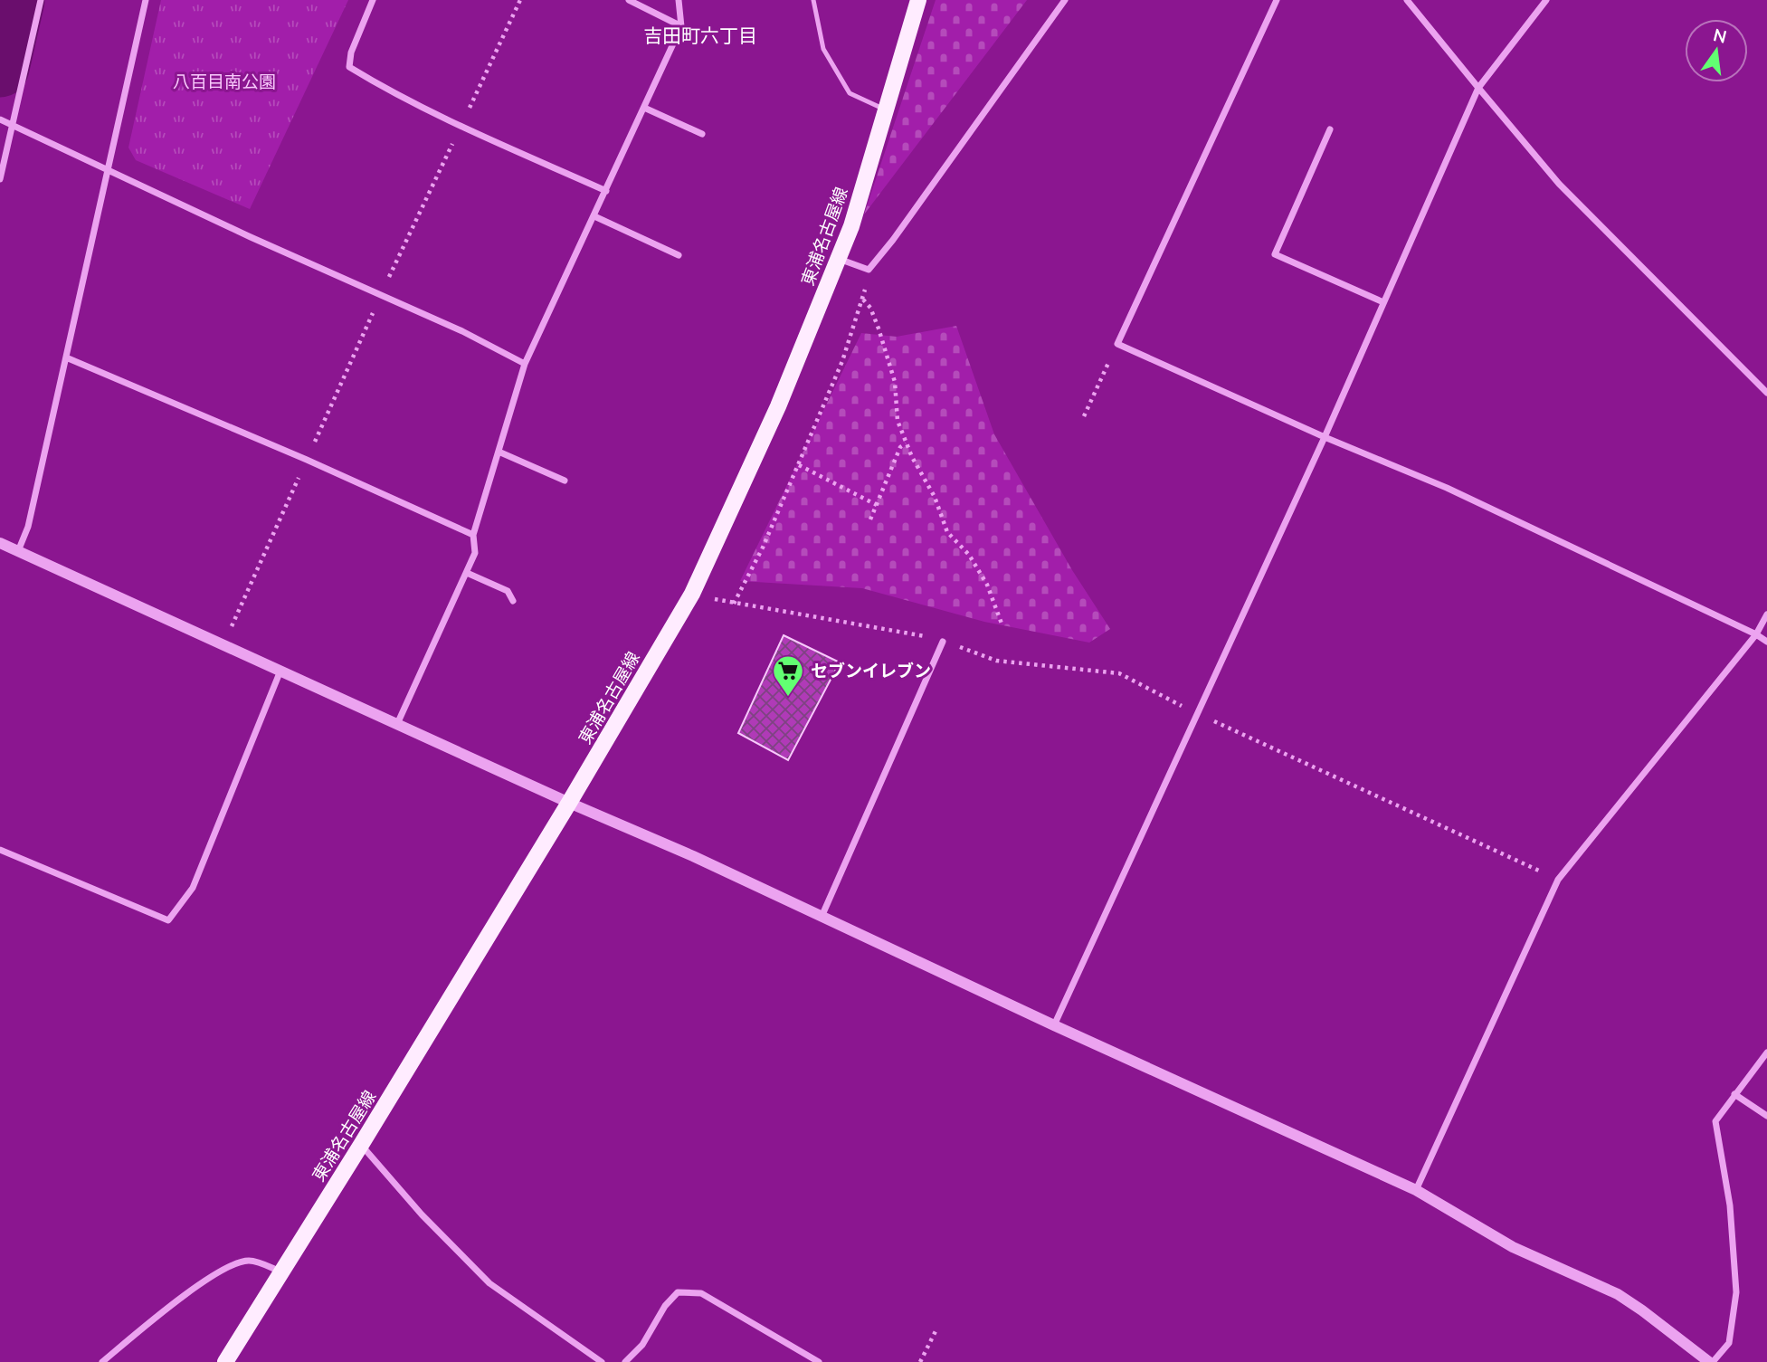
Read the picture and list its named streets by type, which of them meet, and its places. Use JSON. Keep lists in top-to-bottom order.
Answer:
{
  "streets": {
    "main road": ["東浦名古屋線"]
  },
  "districts": ["吉田町六丁目"],
  "parks": ["八百目南公園"],
  "places": {
    "supermarket": ["セブンイレブン"]
  },
  "north": "top"
}
